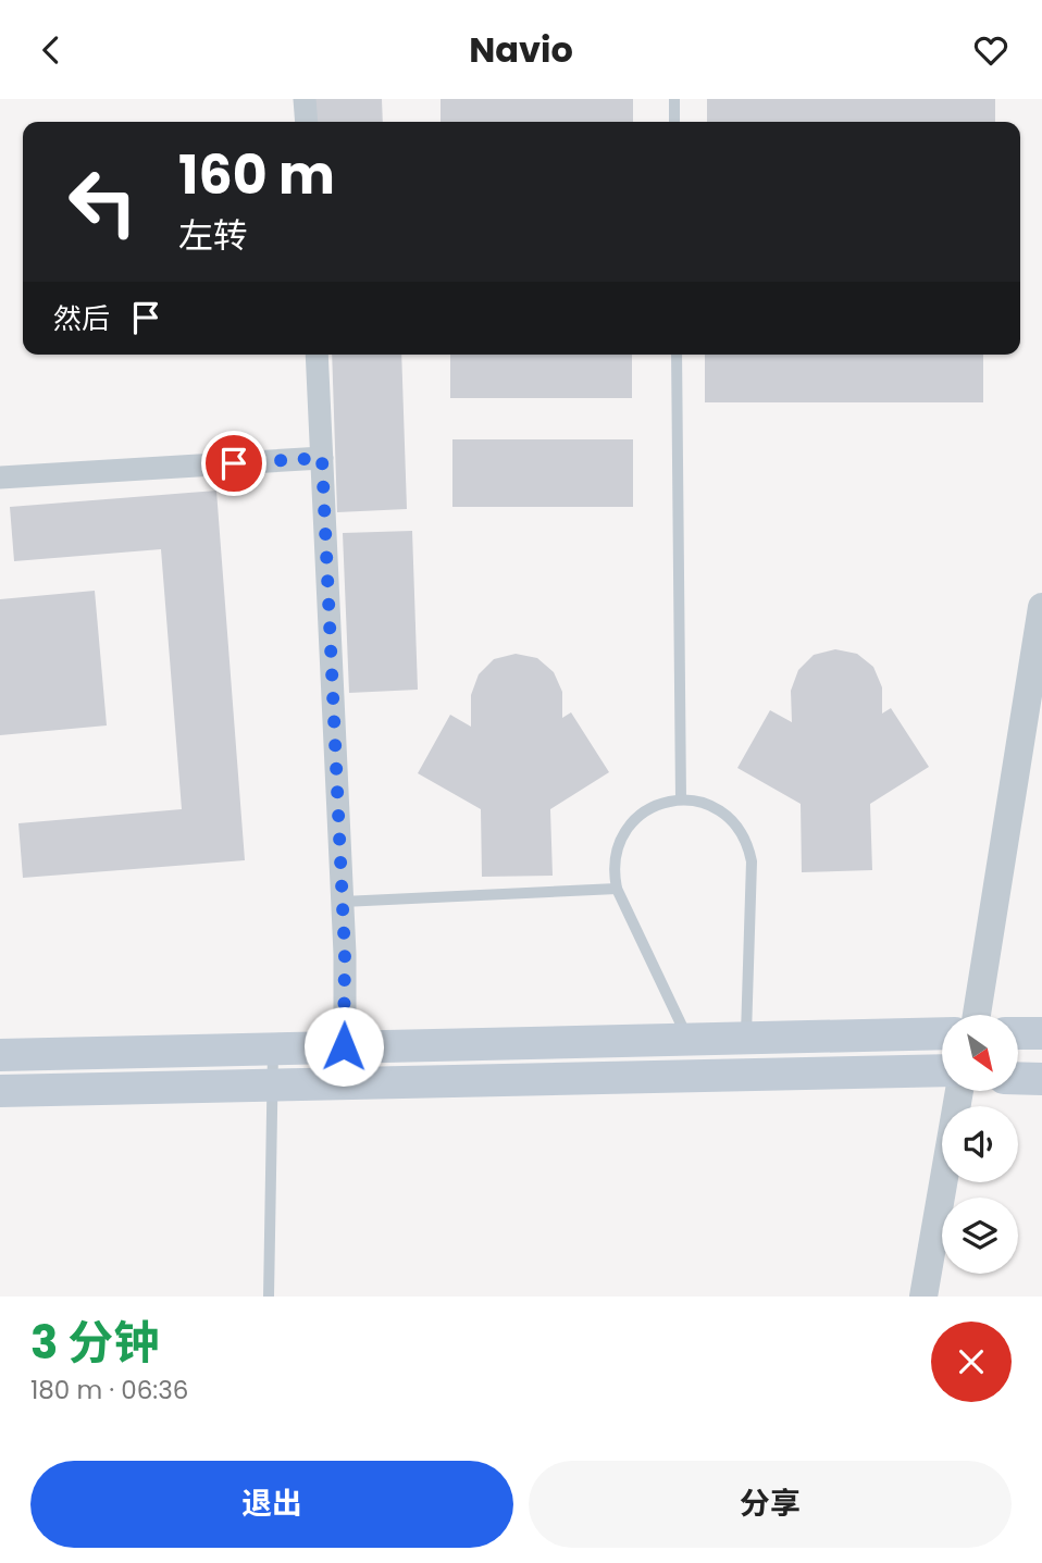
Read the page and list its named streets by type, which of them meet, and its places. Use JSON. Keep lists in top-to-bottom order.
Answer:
{
  "north": "bottom right",
  "page": {
    "header": "Navio",
    "turn": ["160 m", "左转"],
    "then": "然后",
    "heading": ["3 分钟", "180 m · 06:36"],
    "buttons": ["退出", "分享"]
  }
}
